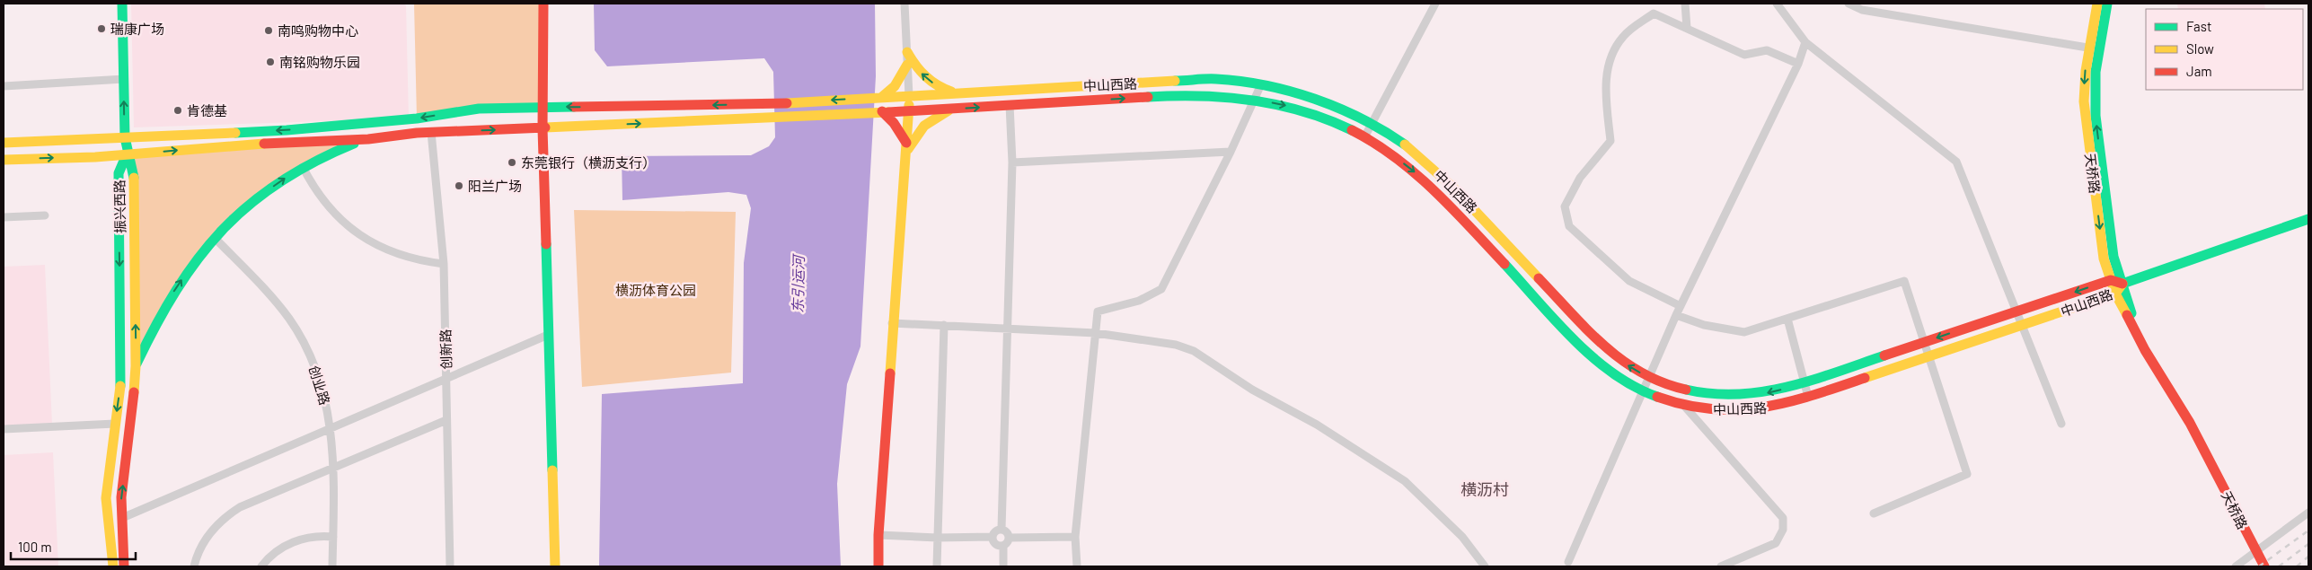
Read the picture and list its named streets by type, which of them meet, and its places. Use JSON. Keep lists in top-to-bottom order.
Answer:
{
  "streets": {
    "main road": ["中山西路", "天桥路", "振兴西路"],
    "street": ["创新路", "创业路"]
  },
  "crossings": [
    ["中山西路", "天桥路"],
    ["中山西路", "创新路"]
  ],
  "districts": ["横沥村"],
  "water": ["东引运河"],
  "parks": ["横沥体育公园"],
  "places": [
    "瑞康广场",
    "南鸣购物中心",
    "南铭购物乐园",
    "肯德基",
    "东莞银行（横沥支行）",
    "阳兰广场"
  ],
  "legend": ["Fast", "Slow", "Jam"],
  "scale_bar": "100 m"
}
